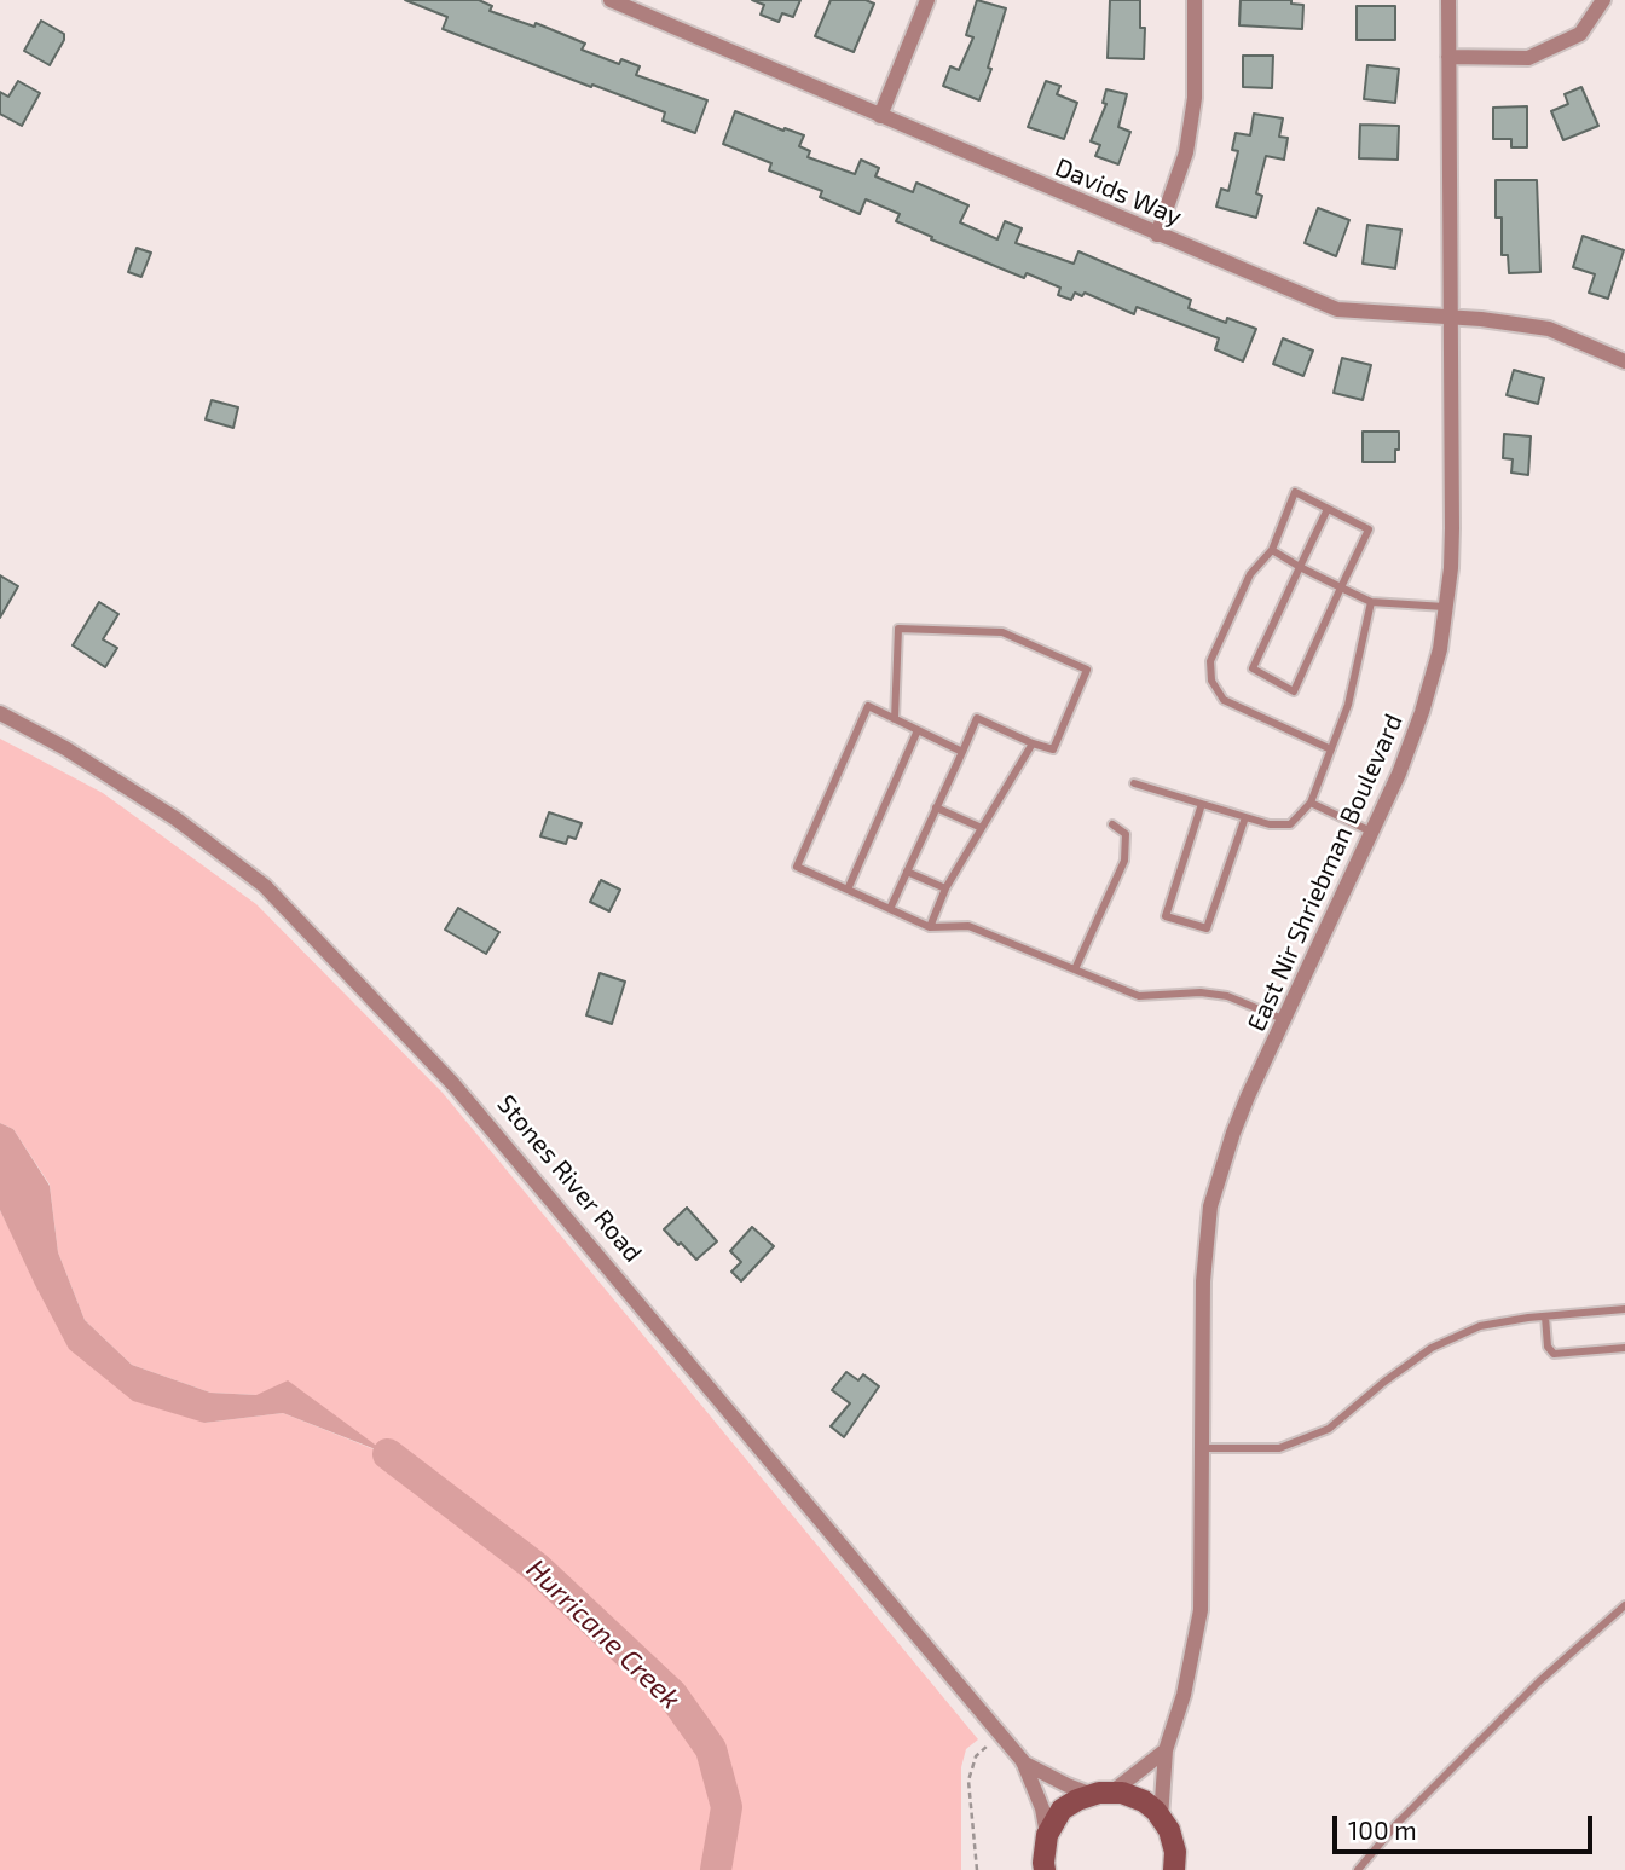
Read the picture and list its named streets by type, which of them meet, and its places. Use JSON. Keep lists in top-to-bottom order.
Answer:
{
  "streets": {
    "main road": ["Stones River Road"],
    "street": ["Davids Way", "East Nir Shriebman Boulevard"]
  },
  "crossings": [
    ["Davids Way", "East Nir Shriebman Boulevard"],
    ["East Nir Shriebman Boulevard", "Stones River Road"]
  ],
  "water": ["Hurricane Creek"],
  "scale_bar": "100 m"
}
